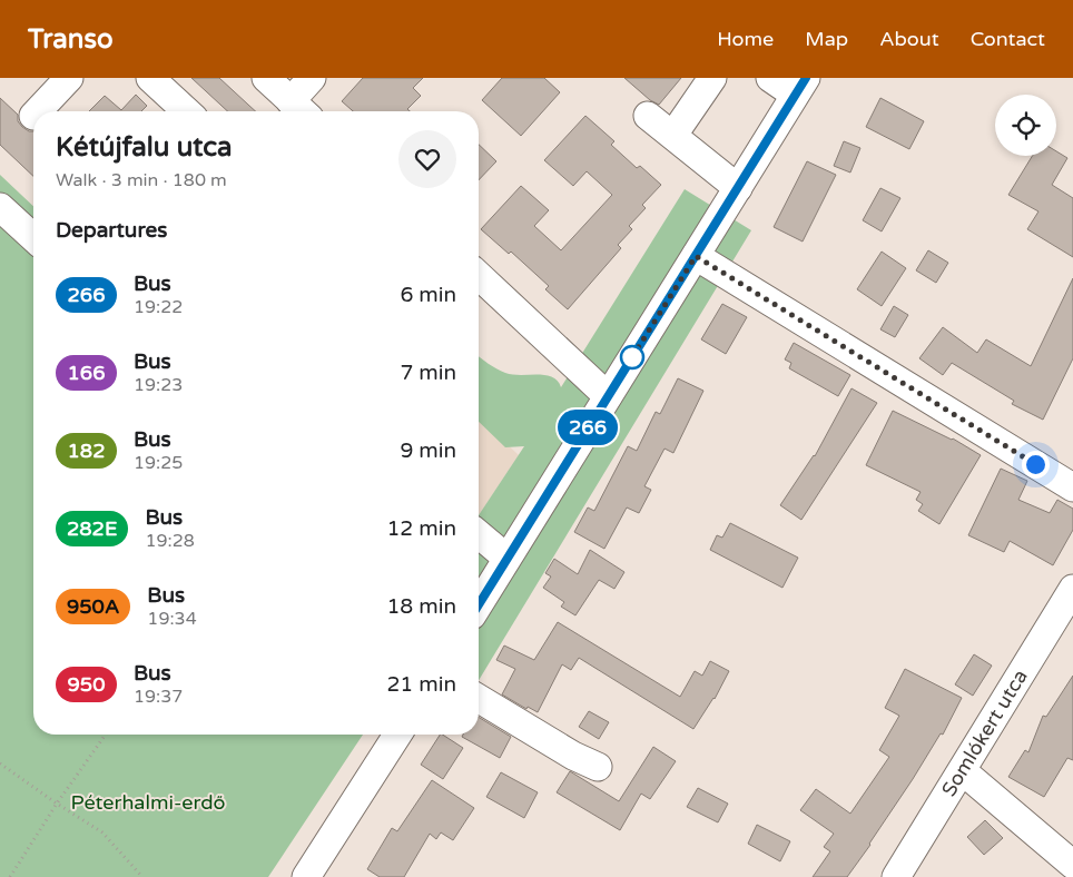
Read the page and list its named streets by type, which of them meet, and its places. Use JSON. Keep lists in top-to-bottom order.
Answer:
{
  "streets": {
    "street": ["Somlókert utca"]
  },
  "parks": ["Péterhalmi-erdő"],
  "lines": ["bus line 266"],
  "page": {
    "header": "Transo",
    "nav": [
      "Home",
      "Map",
      "About",
      "Contact"
    ],
    "on_map": "266",
    "heading": [
      ["Kétújfalu utca", "Walk · 3 min · 180 m"],
      "Departures"
    ],
    "list": [
      {
        "mark": "266",
        "name": "Bus",
        "note": "19:22",
        "value": "6 min"
      },
      {
        "mark": "166",
        "name": "Bus",
        "note": "19:23",
        "value": "7 min"
      },
      {
        "mark": "182",
        "name": "Bus",
        "note": "19:25",
        "value": "9 min"
      },
      {
        "mark": "282E",
        "name": "Bus",
        "note": "19:28",
        "value": "12 min"
      },
      {
        "mark": "950A",
        "name": "Bus",
        "note": "19:34",
        "value": "18 min"
      },
      {
        "mark": "950",
        "name": "Bus",
        "note": "19:37",
        "value": "21 min"
      }
    ]
  }
}
